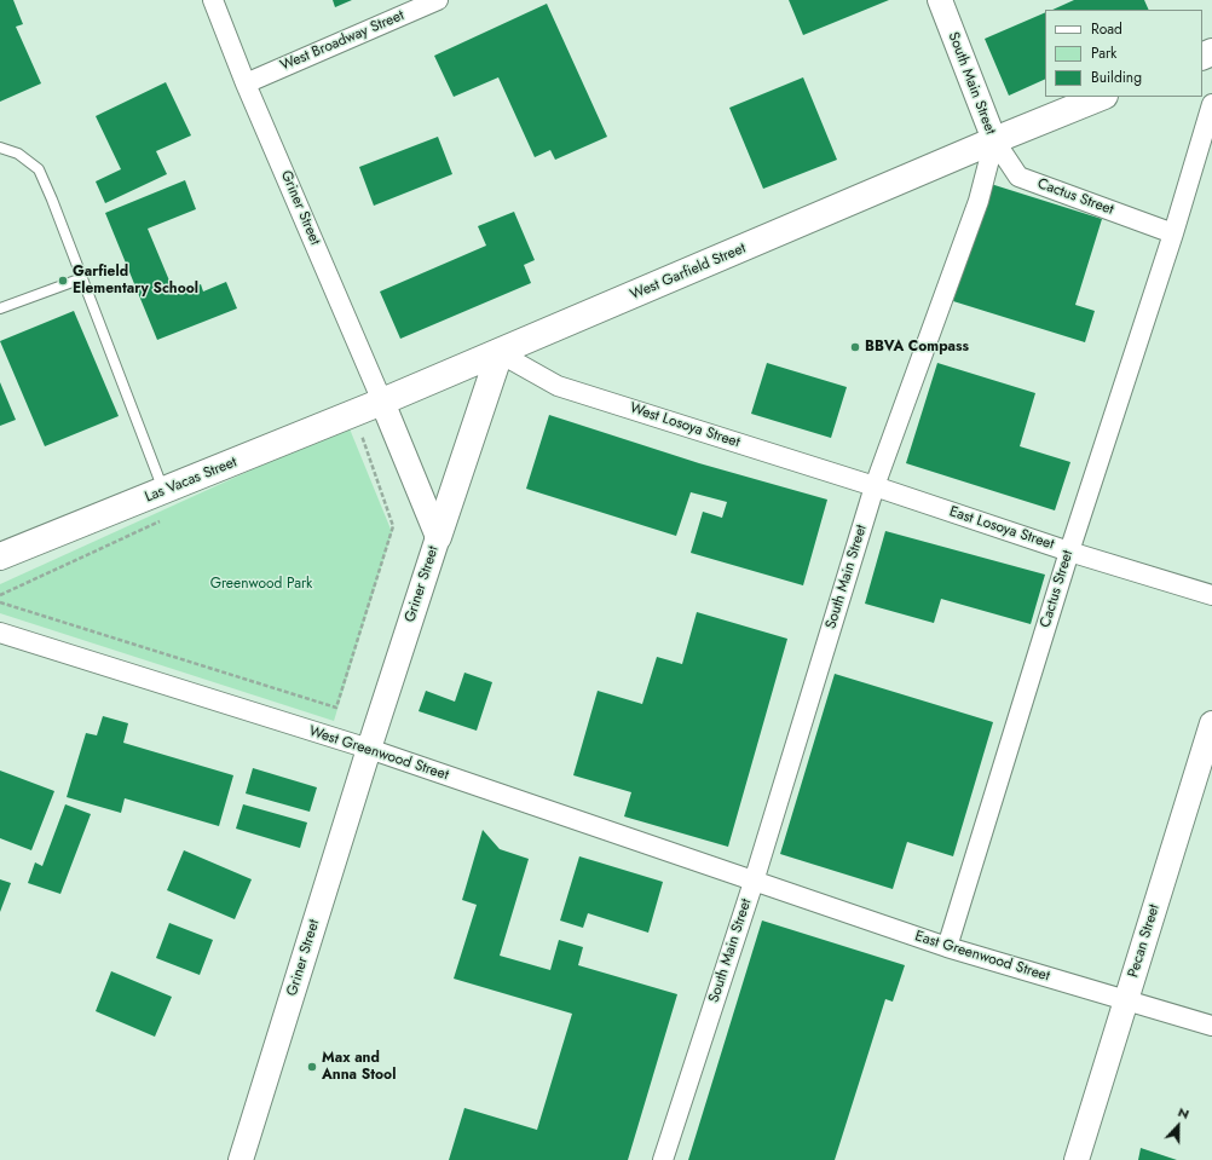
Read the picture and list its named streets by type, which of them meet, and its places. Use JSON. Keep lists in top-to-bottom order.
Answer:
{
  "streets": {
    "main road": ["West Garfield Street", "Las Vacas Street"],
    "street": [
      "West Broadway Street",
      "South Main Street",
      "Cactus Street",
      "Griner Street",
      "West Losoya Street",
      "East Losoya Street",
      "West Greenwood Street",
      "Pecan Street",
      "East Greenwood Street"
    ]
  },
  "crossings": [
    ["West Broadway Street", "Griner Street"],
    ["South Main Street", "Cactus Street"],
    ["South Main Street", "West Garfield Street"],
    ["South Main Street", "West Losoya Street"],
    ["South Main Street", "East Losoya Street"],
    ["South Main Street", "West Greenwood Street"],
    ["South Main Street", "East Greenwood Street"],
    ["Cactus Street", "West Garfield Street"],
    ["Cactus Street", "East Losoya Street"],
    ["Cactus Street", "East Greenwood Street"],
    ["Griner Street", "West Garfield Street"],
    ["Griner Street", "Las Vacas Street"],
    ["Griner Street", "West Greenwood Street"],
    ["West Garfield Street", "West Losoya Street"],
    ["West Garfield Street", "Las Vacas Street"],
    ["West Losoya Street", "East Losoya Street"],
    ["West Greenwood Street", "East Greenwood Street"],
    ["Pecan Street", "East Greenwood Street"]
  ],
  "parks": ["Greenwood Park"],
  "places": ["Garfield Elementary School", "BBVA Compass", "Max and Anna Stool"],
  "legend": ["Road", "Park", "Building"],
  "north": "top"
}
